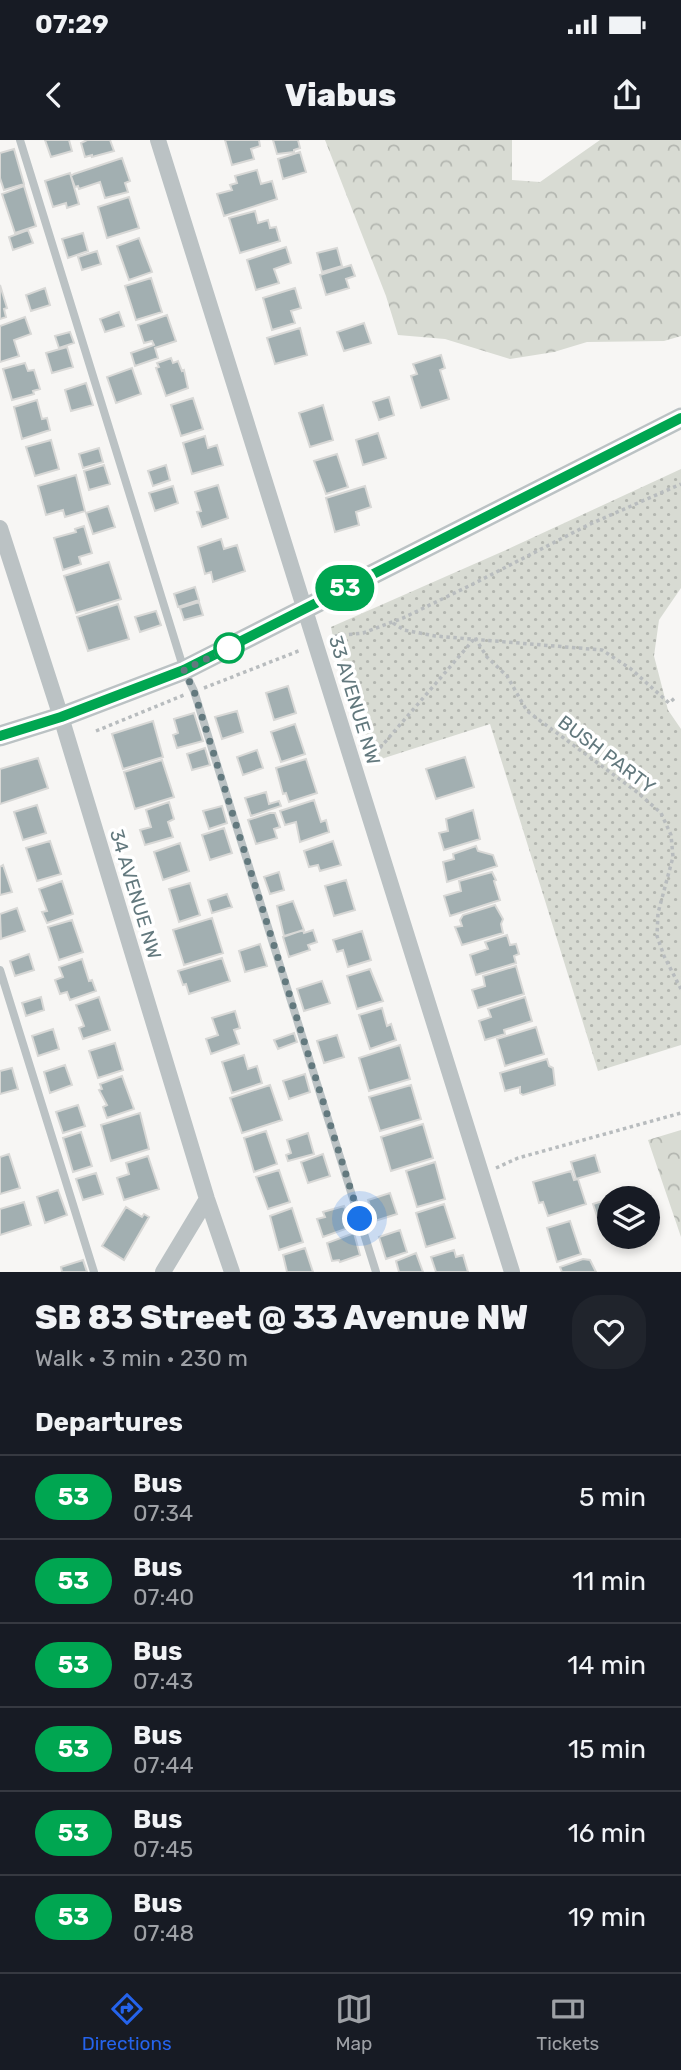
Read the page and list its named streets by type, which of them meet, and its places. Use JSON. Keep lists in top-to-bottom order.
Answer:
{
  "streets": {
    "street": ["33 AVENUE NW", "34 AVENUE NW"],
    "path": ["BUSH PARTY"]
  },
  "lines": ["bus line 53"],
  "page": {
    "status": "07:29",
    "header": "Viabus",
    "on_map": "53",
    "heading": [
      ["SB 83 Street @ 33 Avenue NW", "Walk · 3 min · 230 m"],
      "Departures"
    ],
    "list": [
      {
        "mark": "53",
        "name": "Bus",
        "note": "07:34",
        "value": "5 min"
      },
      {
        "mark": "53",
        "name": "Bus",
        "note": "07:40",
        "value": "11 min"
      },
      {
        "mark": "53",
        "name": "Bus",
        "note": "07:43",
        "value": "14 min"
      },
      {
        "mark": "53",
        "name": "Bus",
        "note": "07:44",
        "value": "15 min"
      },
      {
        "mark": "53",
        "name": "Bus",
        "note": "07:45",
        "value": "16 min"
      },
      {
        "mark": "53",
        "name": "Bus",
        "note": "07:48",
        "value": "19 min"
      }
    ],
    "tabs": ["Directions", "Map", "Tickets"]
  }
}
